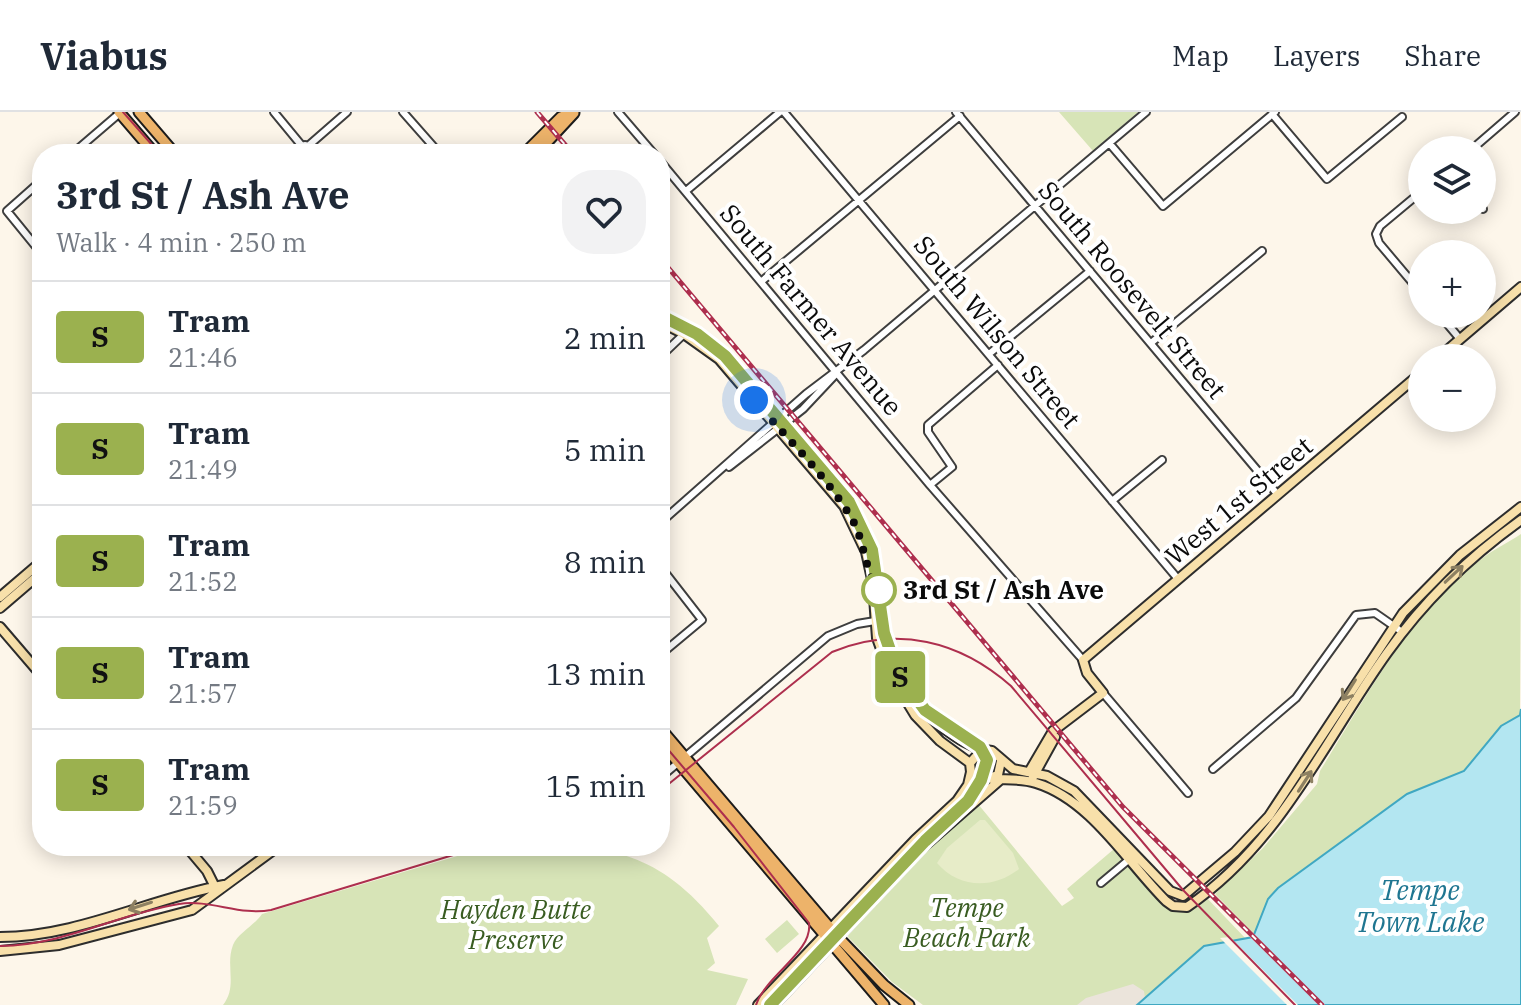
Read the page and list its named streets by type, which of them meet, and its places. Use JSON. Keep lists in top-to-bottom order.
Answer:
{
  "streets": {
    "main road": ["South Farmer Avenue", "West 1st Street"],
    "street": ["South Roosevelt Street", "South Wilson Street"]
  },
  "crossings": [
    ["South Roosevelt Street", "West 1st Street"],
    ["South Farmer Avenue", "South Wilson Street"],
    ["South Farmer Avenue", "West 1st Street"],
    ["South Wilson Street", "West 1st Street"]
  ],
  "water": ["Tempe Town Lake"],
  "parks": ["Tempe Beach Park", "Hayden Butte Preserve"],
  "places": ["3rd St / Ash Ave"],
  "lines": ["tram line S"],
  "page": {
    "header": "Viabus",
    "nav": ["Map", "Layers", "Share"],
    "on_map": "S",
    "map_buttons": ["+", "−"],
    "heading": ["3rd St / Ash Ave", "Walk · 4 min · 250 m"],
    "list": [
      {
        "mark": "S",
        "name": "Tram",
        "note": "21:46",
        "value": "2 min"
      },
      {
        "mark": "S",
        "name": "Tram",
        "note": "21:49",
        "value": "5 min"
      },
      {
        "mark": "S",
        "name": "Tram",
        "note": "21:52",
        "value": "8 min"
      },
      {
        "mark": "S",
        "name": "Tram",
        "note": "21:57",
        "value": "13 min"
      },
      {
        "mark": "S",
        "name": "Tram",
        "note": "21:59",
        "value": "15 min"
      }
    ]
  }
}
